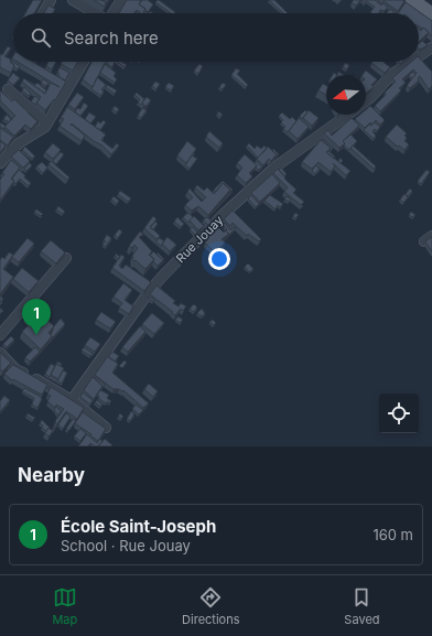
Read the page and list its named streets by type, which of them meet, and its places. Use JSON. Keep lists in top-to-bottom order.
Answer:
{
  "streets": {
    "street": ["Rue Jouay"]
  },
  "north": "left",
  "page": {
    "search": "Search here",
    "pins": "1",
    "heading": "Nearby",
    "list": [
      {
        "mark": "1",
        "name": "École Saint-Joseph",
        "note": "School · Rue Jouay",
        "value": "160 m"
      }
    ],
    "nav": ["Map", "Directions", "Saved"]
  }
}
